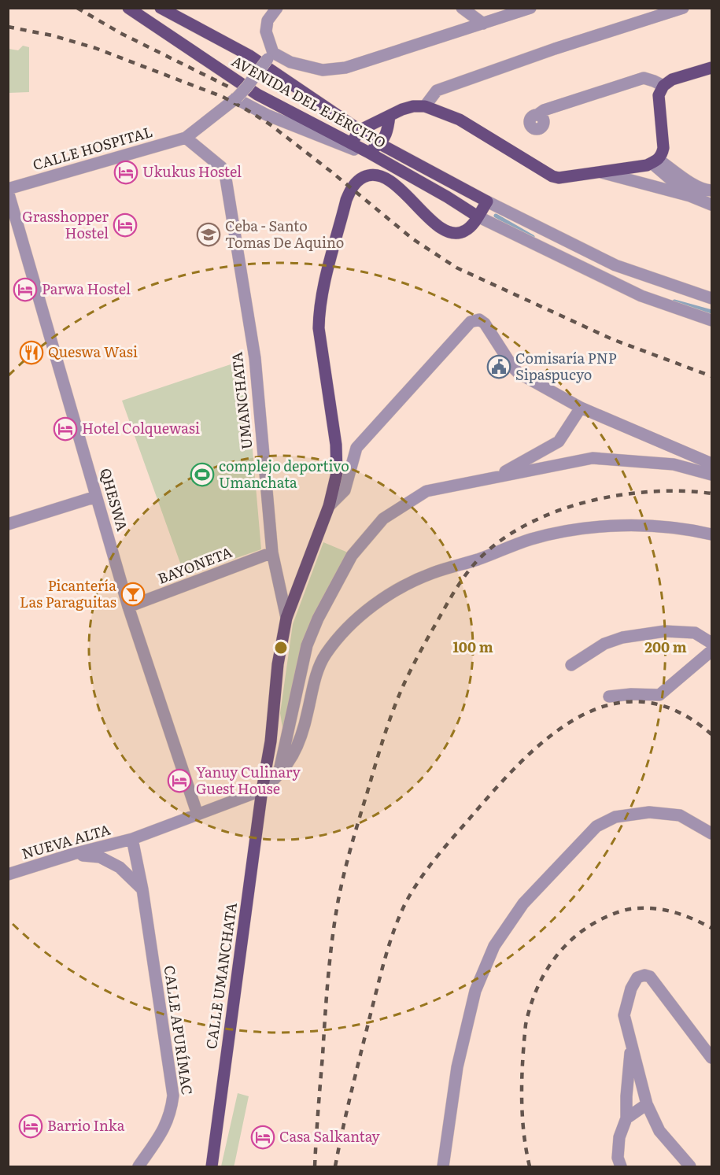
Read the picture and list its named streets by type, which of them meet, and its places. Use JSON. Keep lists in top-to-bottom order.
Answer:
{
  "streets": {
    "main road": ["AVENIDA DEL EJÉRCITO", "UMANCHATA", "CALLE UMANCHATA"],
    "street": [
      "CALLE HOSPITAL",
      "QHESWA",
      "BAYONETA",
      "NUEVA ALTA",
      "CALLE APURÍMAC"
    ]
  },
  "crossings": [
    ["CALLE HOSPITAL", "UMANCHATA"],
    ["CALLE HOSPITAL", "QHESWA"],
    ["UMANCHATA", "BAYONETA"],
    ["UMANCHATA", "NUEVA ALTA"],
    ["UMANCHATA", "CALLE UMANCHATA"],
    ["QHESWA", "BAYONETA"],
    ["QHESWA", "NUEVA ALTA"],
    ["NUEVA ALTA", "CALLE UMANCHATA"],
    ["NUEVA ALTA", "CALLE APURÍMAC"]
  ],
  "places": {
    "hotel": [
      "Ukukus Hostel",
      "Grasshopper Hostel",
      "Parwa Hostel",
      "Hotel Colquewasi",
      "Yanuy Culinary Guest House",
      "Barrio Inka",
      "Casa Salkantay"
    ],
    "school or university": ["Ceba - Santo Tomas De Aquino"],
    "restaurant": ["Queswa Wasi"],
    "public building": ["Comisaría PNP Sipaspucyo"],
    "sports": ["complejo deportivo Umanchata"],
    "bar": ["Picantería Las Paraguitas"]
  },
  "rings": ["100 m", "200 m"]
}
